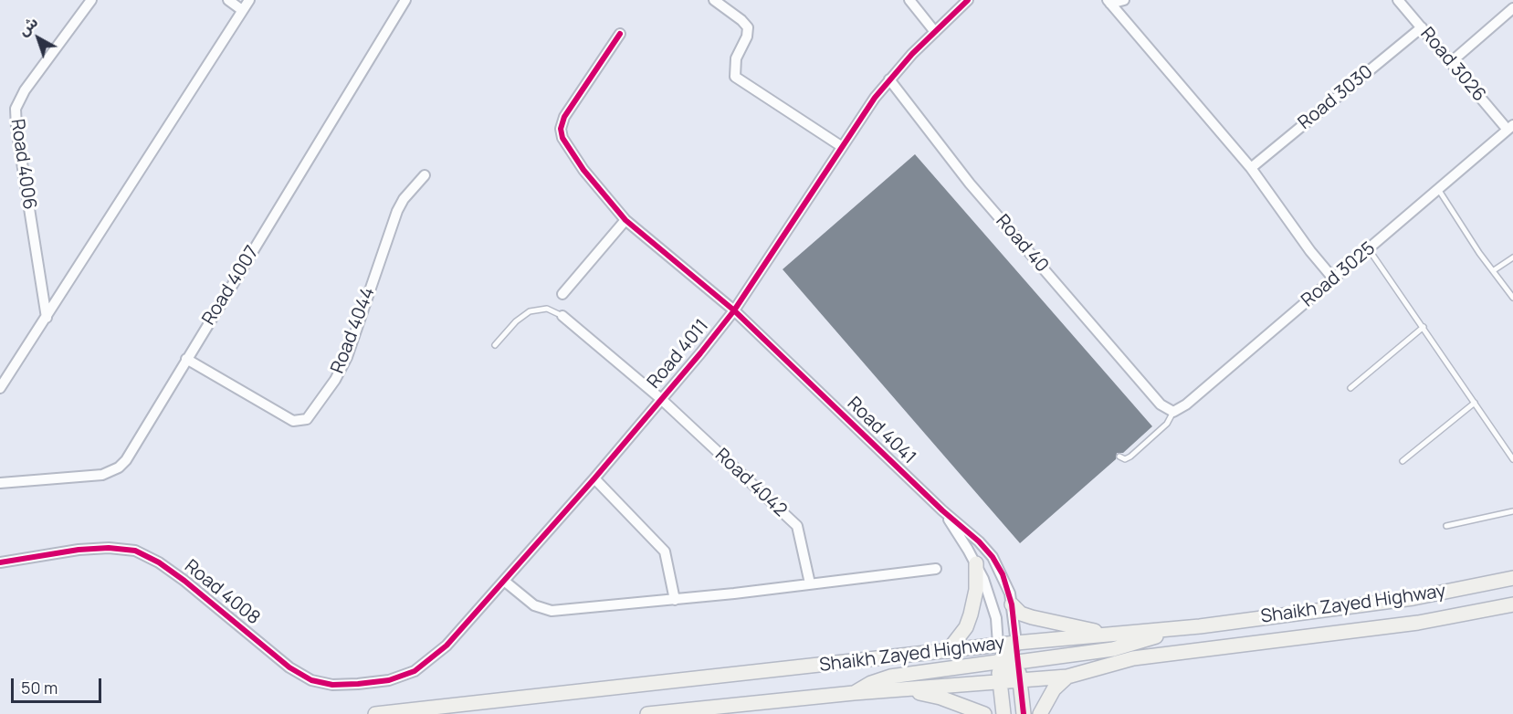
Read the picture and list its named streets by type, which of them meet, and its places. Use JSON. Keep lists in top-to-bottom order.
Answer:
{
  "streets": {
    "main road": ["Road 4041", "Shaikh Zayed Highway"],
    "street": [
      "Road 3026",
      "Road 3030",
      "Road 4006",
      "Road 40",
      "Road 3025",
      "Road 4007",
      "Road 4044",
      "Road 4011",
      "Road 4042",
      "Road 4008"
    ]
  },
  "crossings": [
    ["Road 3026", "Road 3030"],
    ["Road 3026", "Road 3025"],
    ["Road 40", "Road 3025"],
    ["Road 40", "Road 4011"],
    ["Road 4007", "Road 4044"],
    ["Road 4011", "Road 4041"],
    ["Road 4011", "Road 4042"],
    ["Road 4011", "Road 4008"],
    ["Road 4041", "Shaikh Zayed Highway"]
  ],
  "scale_bar": "50 m",
  "north": "top left"
}
